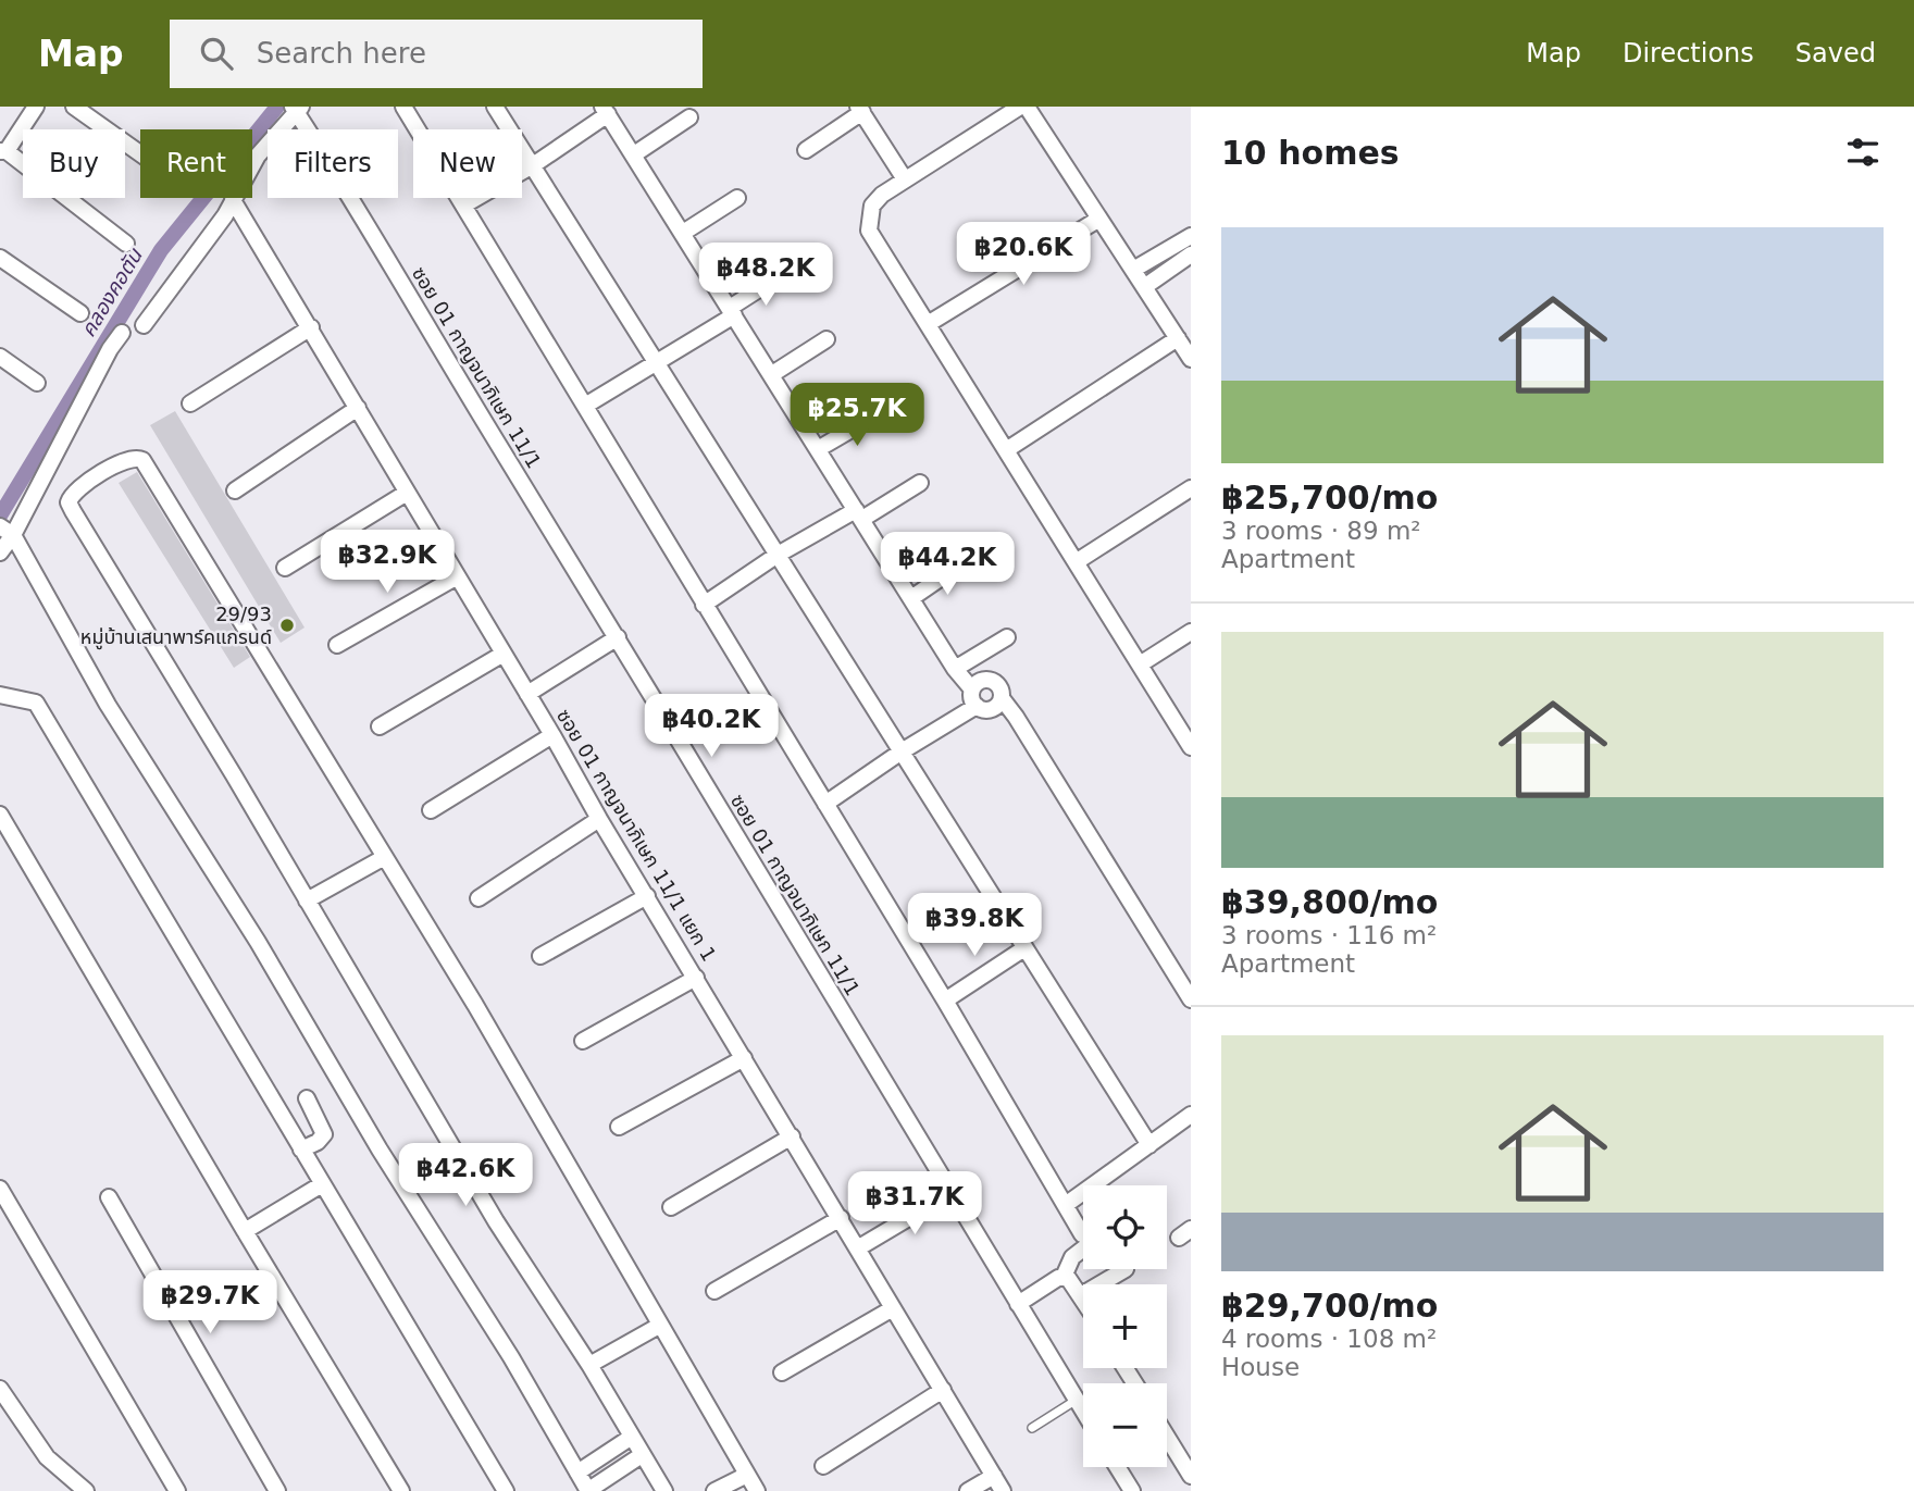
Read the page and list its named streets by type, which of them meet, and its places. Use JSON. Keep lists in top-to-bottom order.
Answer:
{
  "streets": {
    "street": ["ซอย 01 กาญจนาภิเษก 11/1", "ซอย 01 กาญจนาภิเษก 11/1 แยก 1"]
  },
  "water": ["คลองคอตัน"],
  "places": ["29/93 หมู่บ้านเสนาพาร์คแกรนด์"],
  "page": {
    "header": "Map",
    "search": "Search here",
    "nav": ["Map", "Directions", "Saved"],
    "heading": "10 homes",
    "chip": [
      "Buy",
      "Rent",
      "Filters",
      "New"
    ],
    "list": [
      {
        "name": "฿25,700/mo",
        "note": "3 rooms · 89 m² · Apartment"
      },
      {
        "name": "฿39,800/mo",
        "note": "3 rooms · 116 m² · Apartment"
      },
      {
        "name": "฿29,700/mo",
        "note": "4 rooms · 108 m² · House"
      }
    ],
    "price": [
      "฿20.6K",
      "฿48.2K",
      "฿25.7K",
      "฿32.9K",
      "฿44.2K",
      "฿40.2K",
      "฿39.8K",
      "฿42.6K",
      "฿31.7K",
      "฿29.7K"
    ],
    "map_buttons": ["+", "−"]
  }
}
